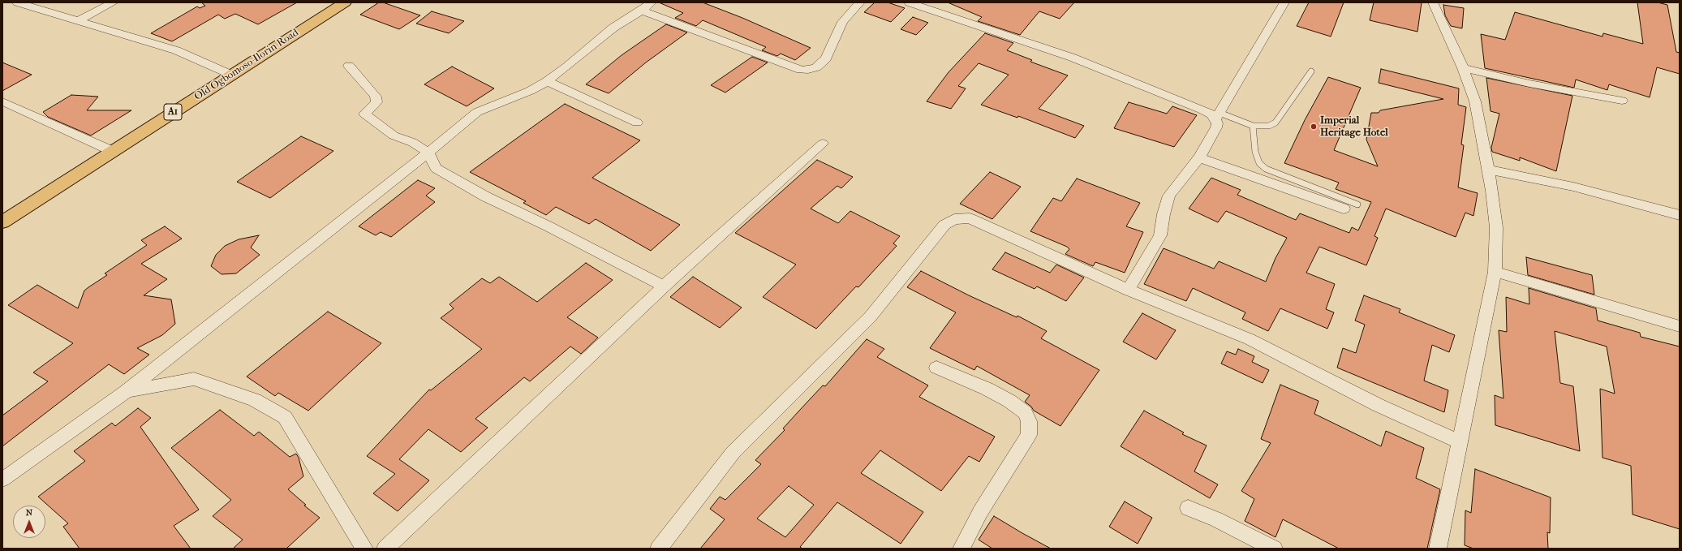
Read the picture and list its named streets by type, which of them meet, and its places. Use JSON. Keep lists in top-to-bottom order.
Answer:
{
  "streets": {
    "highway": ["Old Ogbomoso-Ilorin Road", "A1"]
  },
  "places": ["Imperial Heritage Hotel"],
  "north": "top"
}
